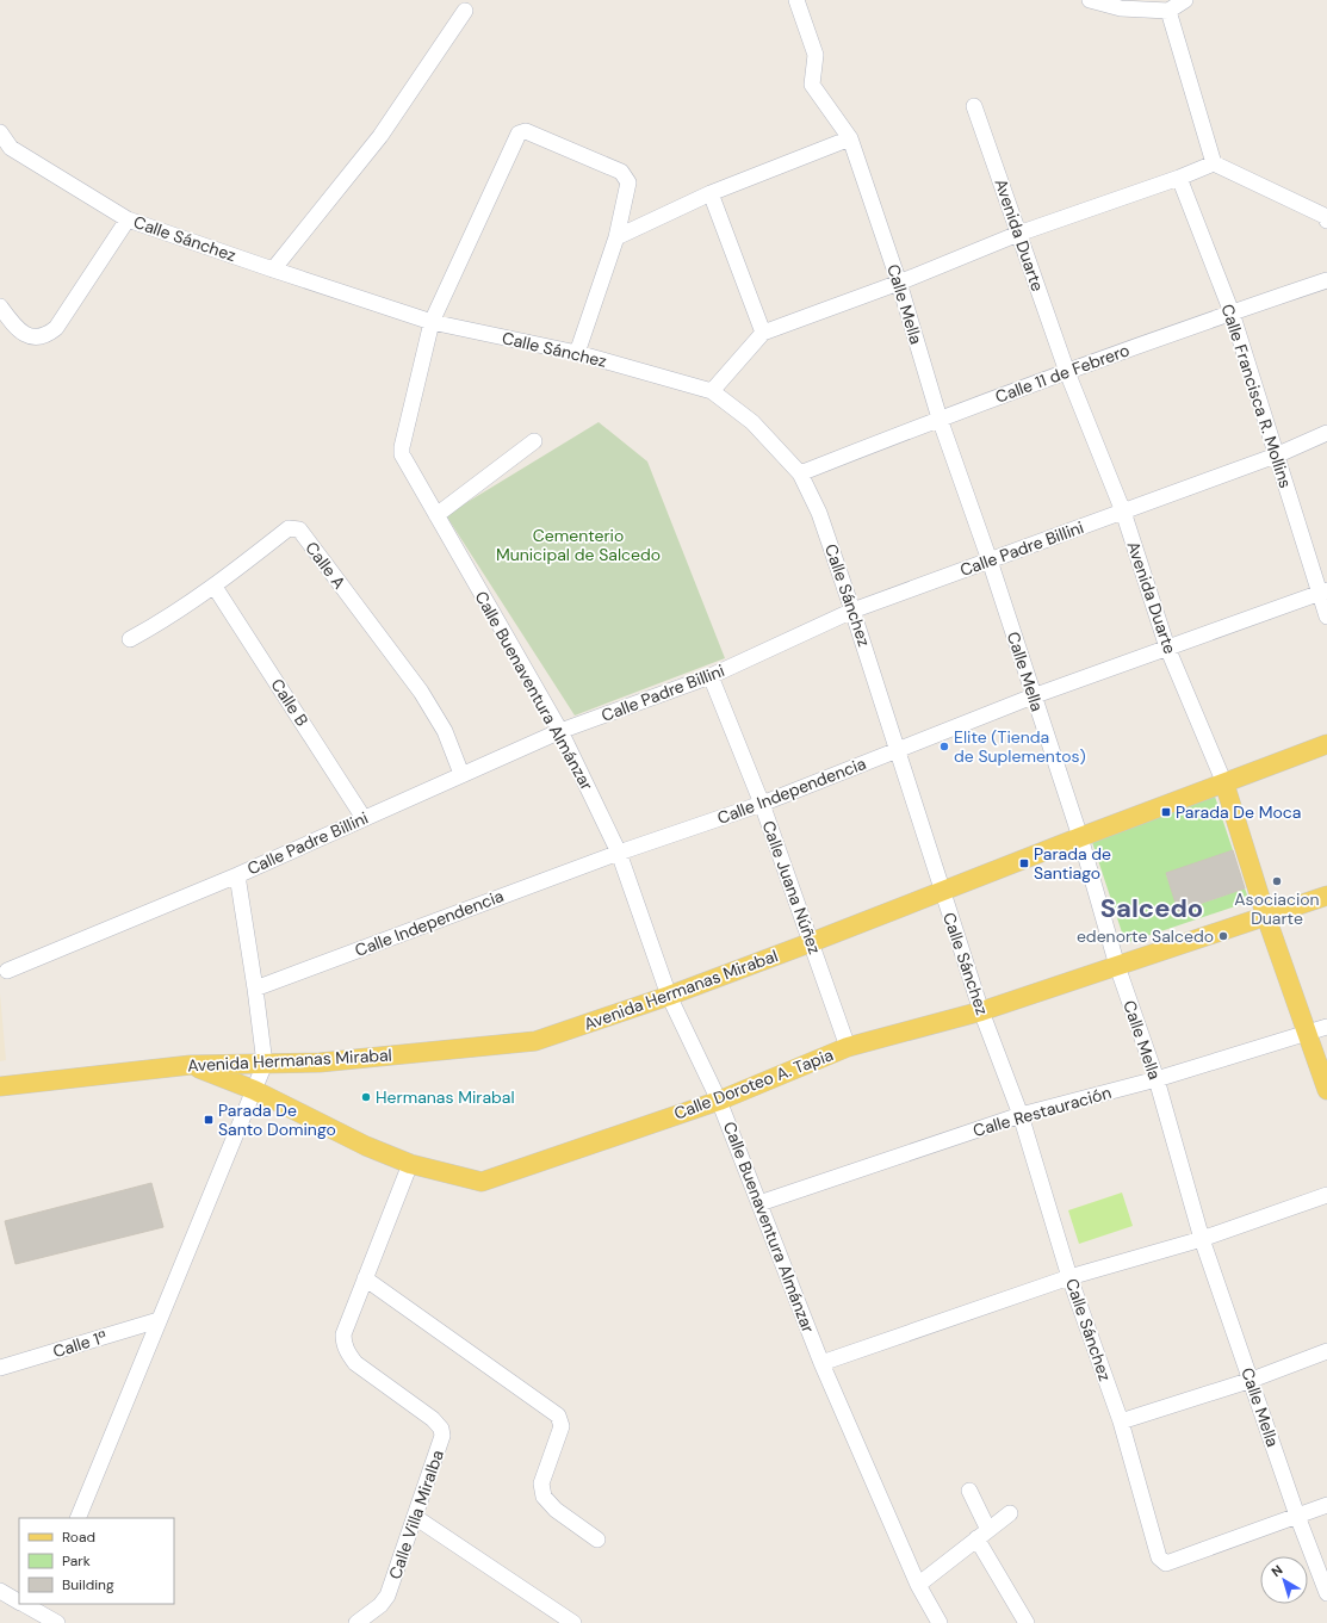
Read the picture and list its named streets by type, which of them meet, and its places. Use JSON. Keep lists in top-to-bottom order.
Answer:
{
  "streets": {
    "main road": ["Avenida Duarte", "Avenida Hermanas Mirabal", "Calle Doroteo A. Tapia"],
    "street": [
      "Calle Sánchez",
      "Calle Mella",
      "Calle 11 de Febrero",
      "Calle Francisca R. Mollins",
      "Calle Padre Billini",
      "Calle A",
      "Calle Buenaventura Almánzar",
      "Calle B",
      "Calle Independencia",
      "Calle Juana Núñez",
      "Calle Restauración",
      "Calle 1ª",
      "Calle Villa Miralba"
    ]
  },
  "crossings": [
    ["Avenida Duarte", "Calle 11 de Febrero"],
    ["Avenida Duarte", "Calle Padre Billini"],
    ["Avenida Duarte", "Calle Independencia"],
    ["Avenida Duarte", "Avenida Hermanas Mirabal"],
    ["Avenida Duarte", "Calle Doroteo A. Tapia"],
    ["Avenida Duarte", "Calle Restauración"],
    ["Calle Sánchez", "Calle Mella"],
    ["Calle Sánchez", "Calle 11 de Febrero"],
    ["Calle Sánchez", "Calle Padre Billini"],
    ["Calle Sánchez", "Calle Buenaventura Almánzar"],
    ["Calle Sánchez", "Calle Independencia"],
    ["Calle Sánchez", "Avenida Hermanas Mirabal"],
    ["Calle Sánchez", "Calle Doroteo A. Tapia"],
    ["Calle Sánchez", "Calle Restauración"],
    ["Calle Mella", "Calle 11 de Febrero"],
    ["Calle Mella", "Calle Padre Billini"],
    ["Calle Mella", "Calle Independencia"],
    ["Calle Mella", "Avenida Hermanas Mirabal"],
    ["Calle Mella", "Calle Doroteo A. Tapia"],
    ["Calle Mella", "Calle Restauración"],
    ["Calle 11 de Febrero", "Calle Francisca R. Mollins"],
    ["Calle Francisca R. Mollins", "Calle Padre Billini"],
    ["Calle Francisca R. Mollins", "Calle Independencia"],
    ["Calle Padre Billini", "Calle A"],
    ["Calle Padre Billini", "Calle Buenaventura Almánzar"],
    ["Calle Padre Billini", "Calle B"],
    ["Calle Padre Billini", "Calle Juana Núñez"],
    ["Calle A", "Calle B"],
    ["Calle Buenaventura Almánzar", "Calle Independencia"],
    ["Calle Buenaventura Almánzar", "Avenida Hermanas Mirabal"],
    ["Calle Buenaventura Almánzar", "Calle Doroteo A. Tapia"],
    ["Calle Buenaventura Almánzar", "Calle Restauración"],
    ["Calle Independencia", "Calle Juana Núñez"],
    ["Calle Juana Núñez", "Avenida Hermanas Mirabal"],
    ["Calle Juana Núñez", "Calle Doroteo A. Tapia"],
    ["Avenida Hermanas Mirabal", "Calle Doroteo A. Tapia"],
    ["Calle Doroteo A. Tapia", "Calle Villa Miralba"]
  ],
  "districts": ["Salcedo"],
  "parks": ["Cementerio Municipal de Salcedo"],
  "places": {
    "other": [
      "Elite (Tienda de Suplementos)",
      "Asociacion Duarte",
      "edenorte Salcedo",
      "Hermanas Mirabal"
    ],
    "transit": ["Parada De Moca", "Parada de Santiago", "Parada De Santo Domingo"]
  },
  "legend": ["Road", "Park", "Building"],
  "north": "top left"
}
